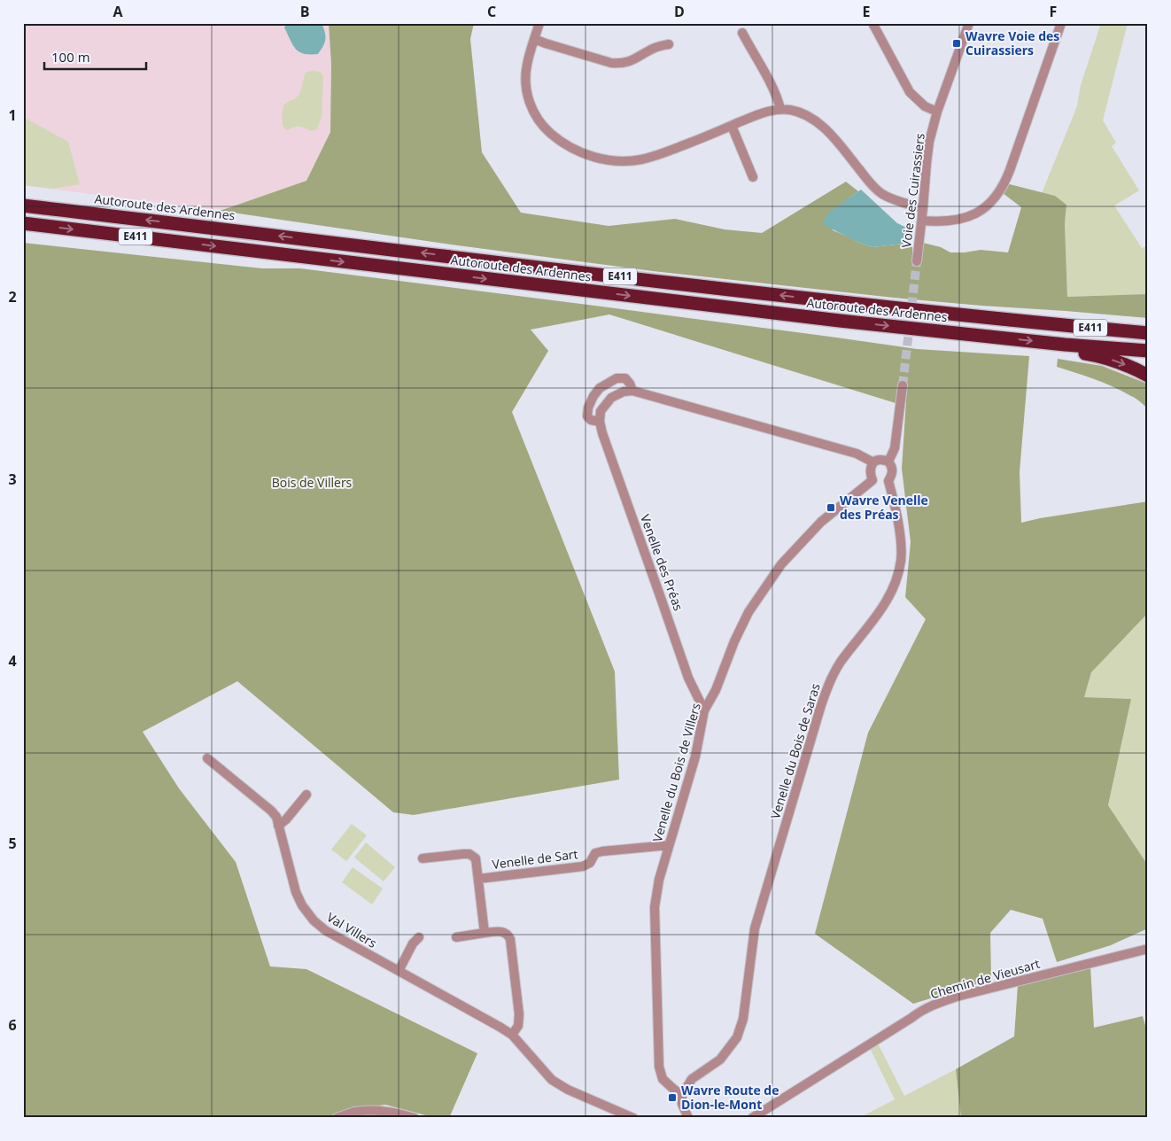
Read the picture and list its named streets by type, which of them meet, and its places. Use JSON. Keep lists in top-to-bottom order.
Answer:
{
  "streets": {
    "highway": ["Autoroute des Ardennes", "E411"],
    "street": [
      "Voie des Cuirassiers",
      "Venelle des Préas",
      "Venelle du Bois de Saras",
      "Venelle du Bois de Villers",
      "Venelle de Sart",
      "Val Villers",
      "Chemin de Vieusart"
    ]
  },
  "crossings": [
    ["Venelle des Préas", "Venelle du Bois de Saras"],
    ["Venelle des Préas", "Venelle du Bois de Villers"],
    ["Venelle du Bois de Saras", "Venelle du Bois de Villers"],
    ["Venelle du Bois de Villers", "Venelle de Sart"]
  ],
  "parks": ["Bois de Villers"],
  "places": {
    "transit": ["Wavre Voie des Cuirassiers", "Wavre Venelle des Préas", "Wavre Route de Dion-le-Mont"]
  },
  "scale_bar": "100 m",
  "grid": {
    "columns": [
      "A",
      "B",
      "C",
      "D",
      "E",
      "F"
    ],
    "rows": [
      "1",
      "2",
      "3",
      "4",
      "5",
      "6"
    ]
  }
}
